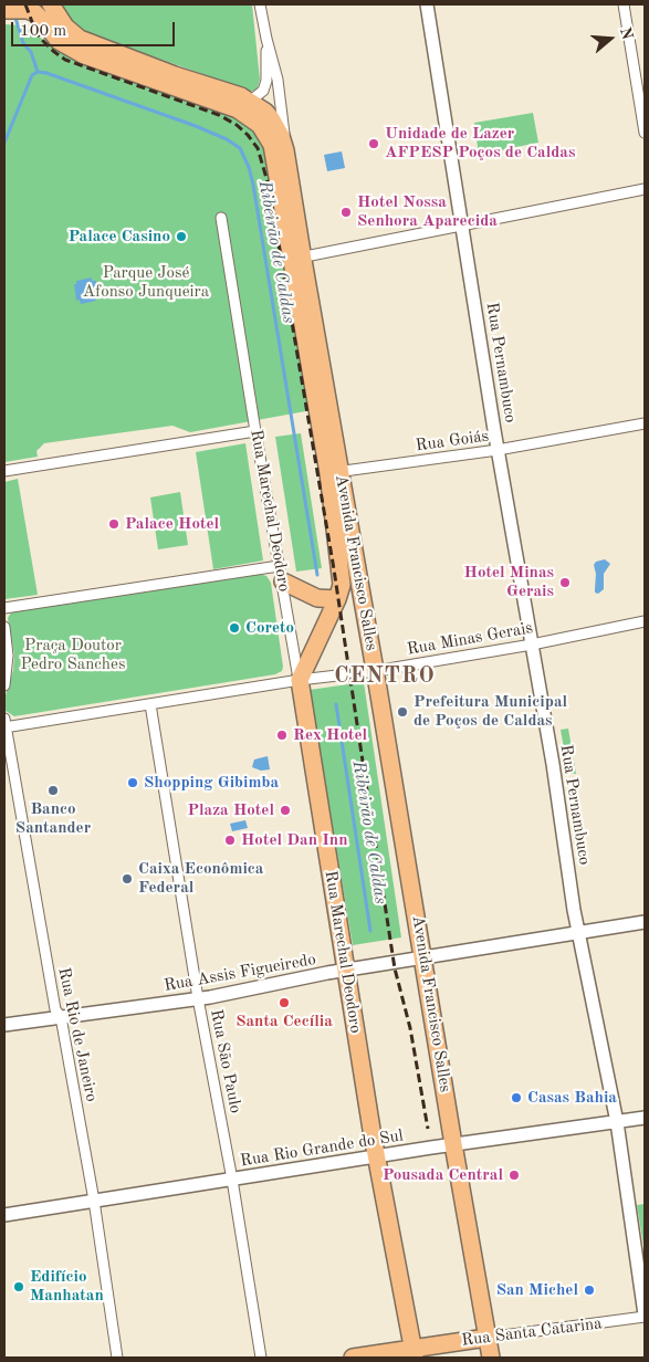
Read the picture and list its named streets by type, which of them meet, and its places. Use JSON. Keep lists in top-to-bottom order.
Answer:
{
  "streets": {
    "main road": ["Rua Marechal Deodoro", "Avenida Francisco Salles", "Rua Santa Catarina"],
    "street": [
      "Rua Pernambuco",
      "Rua Goiás",
      "Rua Minas Gerais",
      "Rua Assis Figueiredo",
      "Rua Rio de Janeiro",
      "Rua São Paulo",
      "Rua Rio Grande do Sul"
    ]
  },
  "crossings": [
    ["Rua Pernambuco", "Rua Goiás"],
    ["Rua Pernambuco", "Rua Minas Gerais"],
    ["Rua Pernambuco", "Rua Assis Figueiredo"],
    ["Rua Pernambuco", "Rua Rio Grande do Sul"],
    ["Rua Pernambuco", "Rua Santa Catarina"],
    ["Rua Goiás", "Avenida Francisco Salles"],
    ["Rua Marechal Deodoro", "Avenida Francisco Salles"],
    ["Rua Marechal Deodoro", "Rua Minas Gerais"],
    ["Rua Marechal Deodoro", "Rua Assis Figueiredo"],
    ["Rua Marechal Deodoro", "Rua Rio Grande do Sul"],
    ["Rua Marechal Deodoro", "Rua Santa Catarina"],
    ["Avenida Francisco Salles", "Rua Minas Gerais"],
    ["Avenida Francisco Salles", "Rua Assis Figueiredo"],
    ["Avenida Francisco Salles", "Rua Rio Grande do Sul"],
    ["Avenida Francisco Salles", "Rua Santa Catarina"],
    ["Rua Assis Figueiredo", "Rua Rio de Janeiro"],
    ["Rua Assis Figueiredo", "Rua São Paulo"],
    ["Rua Rio de Janeiro", "Rua Rio Grande do Sul"],
    ["Rua São Paulo", "Rua Rio Grande do Sul"]
  ],
  "districts": ["CENTRO"],
  "water": ["Ribeirão de Caldas"],
  "parks": ["Parque José Afonso Junqueira", "Praça Doutor Pedro Sanches"],
  "places": [
    "Unidade de Lazer AFPESP Poços de Caldas",
    "Hotel Nossa Senhora Aparecida",
    "Palace Casino",
    "Palace Hotel",
    "Hotel Minas Gerais",
    "Coreto",
    "Prefeitura Municipal de Poços de Caldas",
    "Rex Hotel",
    "Shopping Gibimba",
    "Banco Santander",
    "Plaza Hotel",
    "Hotel Dan Inn",
    "Caixa Econômica Federal",
    "Santa Cecília",
    "Casas Bahia",
    "Pousada Central",
    "Edifício Manhatan",
    "San Michel"
  ],
  "scale_bar": "100 m",
  "north": "right"
}
